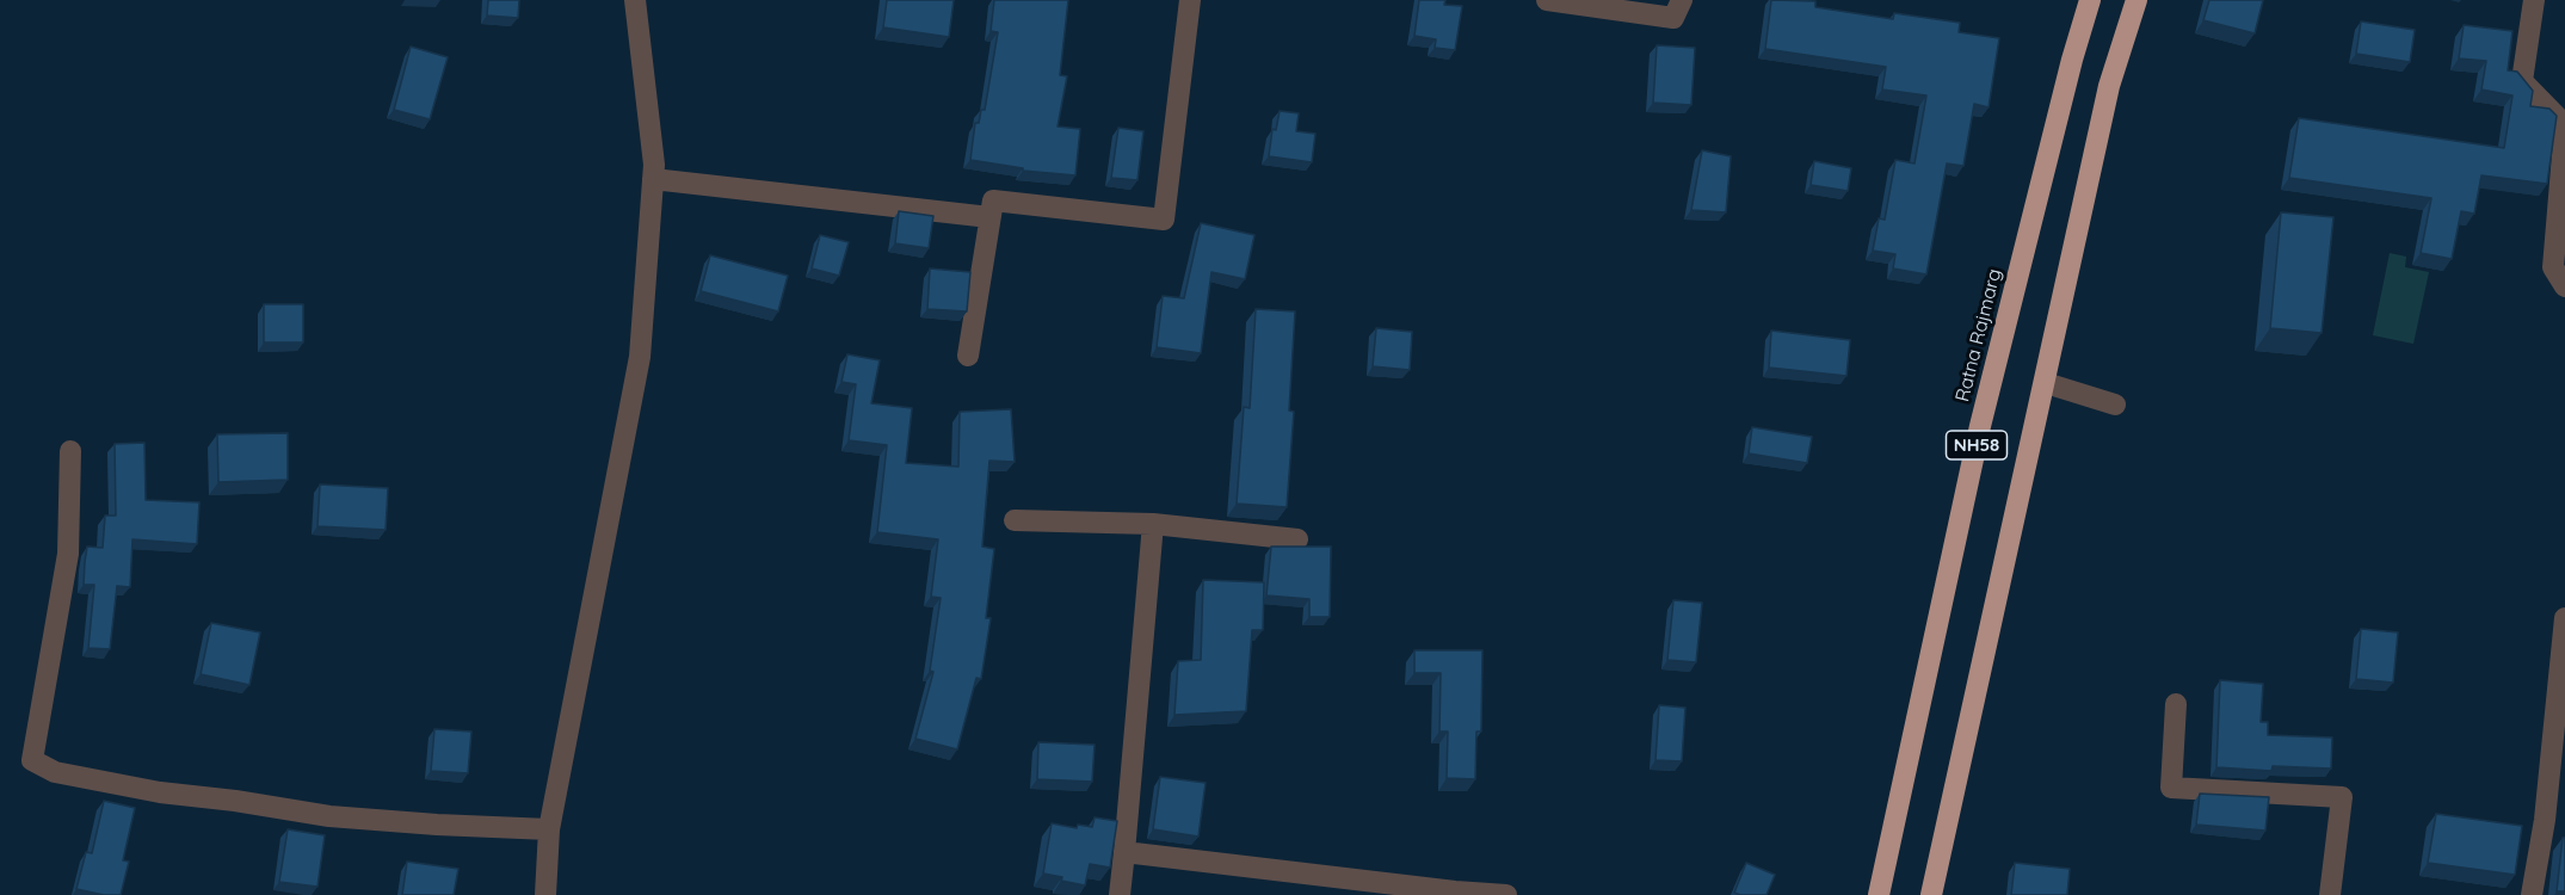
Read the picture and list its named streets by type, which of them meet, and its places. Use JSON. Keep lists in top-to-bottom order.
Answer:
{
  "streets": {
    "highway": ["Ratna Rajmarg", "NH58"]
  }
}
